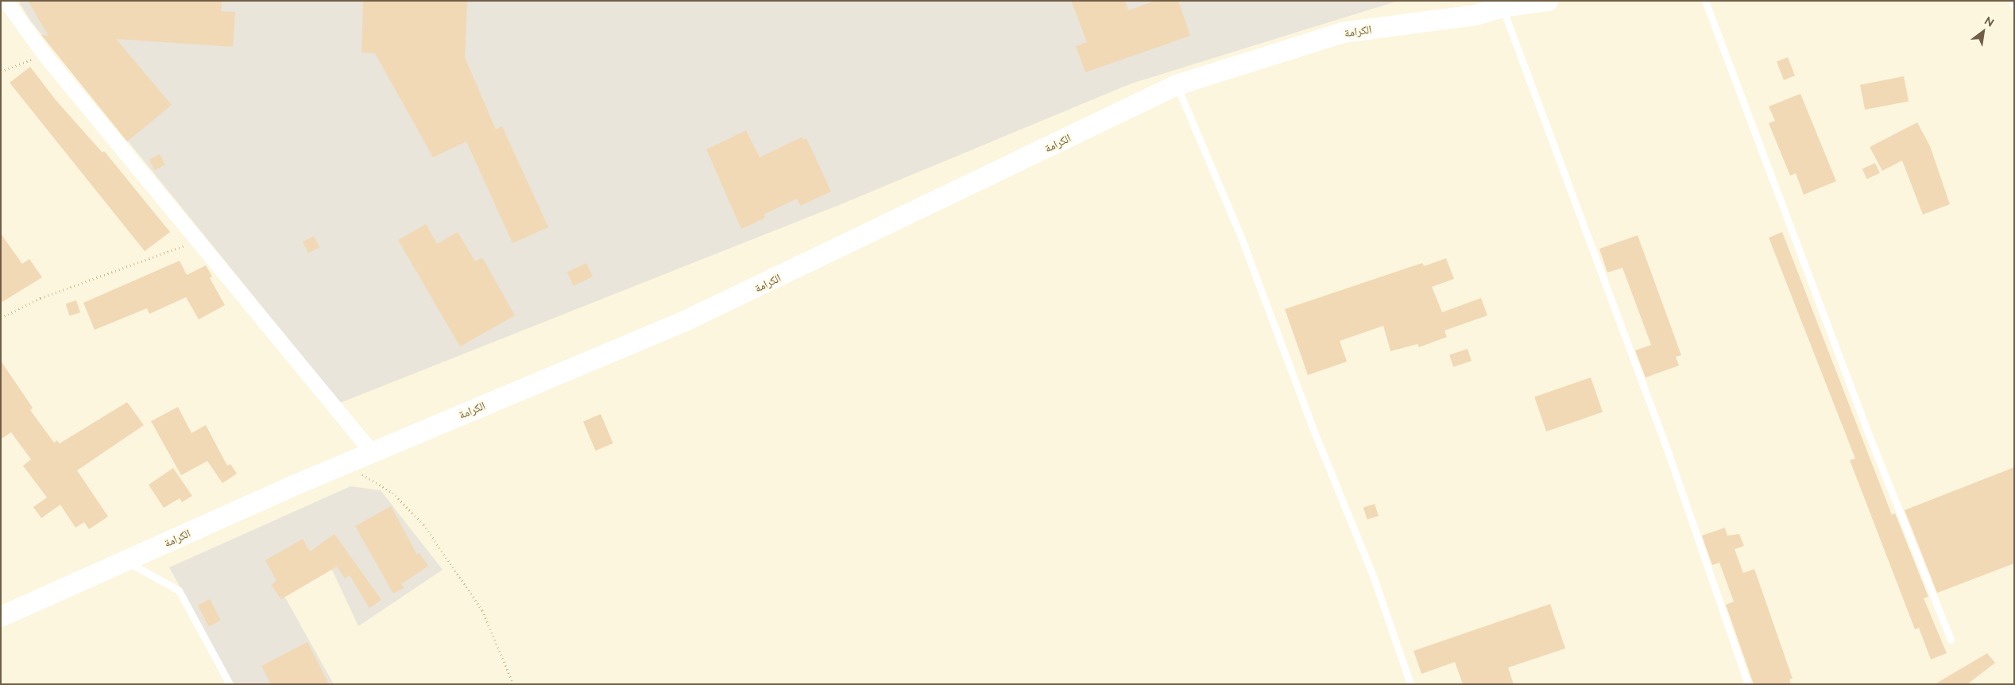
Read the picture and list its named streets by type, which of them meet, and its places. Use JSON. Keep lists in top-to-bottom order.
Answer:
{
  "streets": {
    "main road": ["الكرامة"]
  },
  "north": "top right"
}
